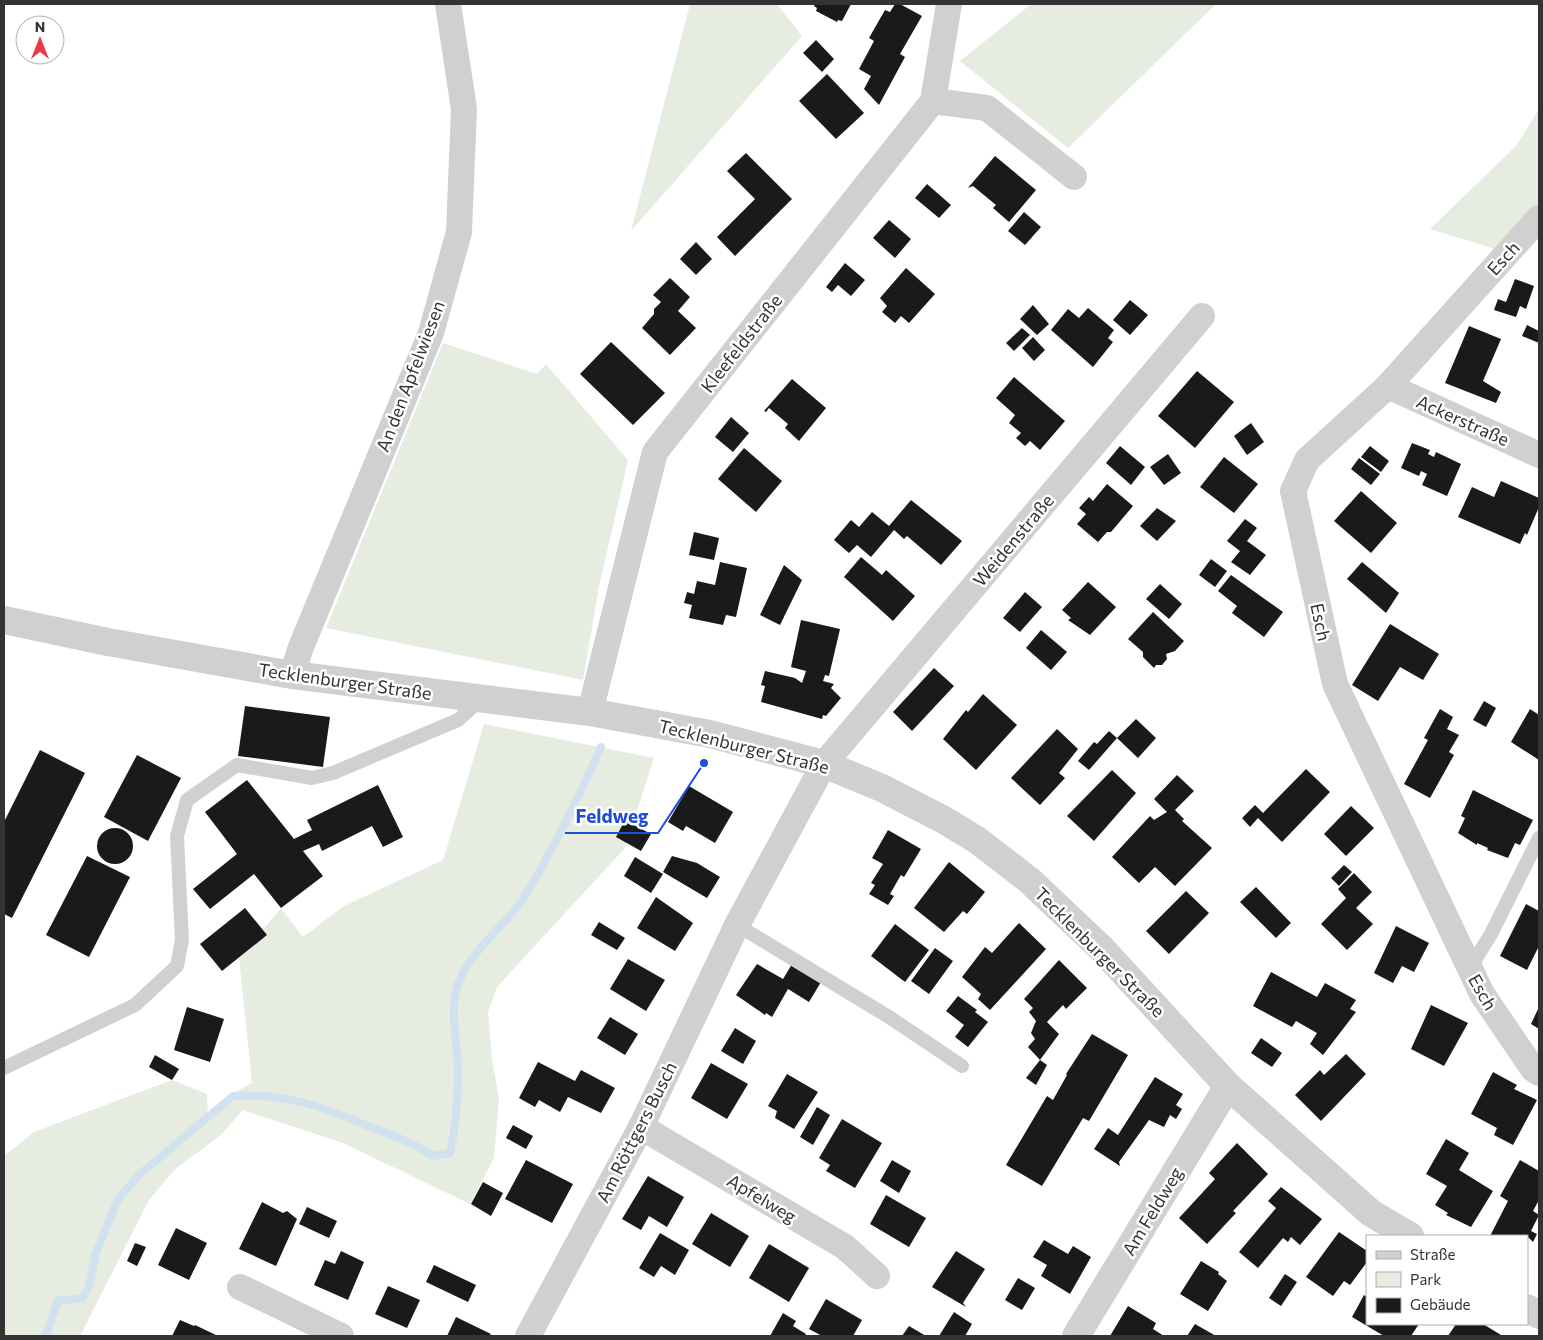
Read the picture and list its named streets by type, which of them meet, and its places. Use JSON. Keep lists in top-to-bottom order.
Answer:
{
  "streets": {
    "street": [
      "Esch",
      "Kleefeldstraße",
      "An den Apfelwiesen",
      "Ackerstraße",
      "Weidenstraße",
      "Tecklenburger Straße",
      "Am Röttgers Busch",
      "Apfelweg",
      "Am Feldweg"
    ]
  },
  "crossings": [
    ["Esch", "Ackerstraße"],
    ["Kleefeldstraße", "Tecklenburger Straße"],
    ["An den Apfelwiesen", "Tecklenburger Straße"],
    ["Weidenstraße", "Tecklenburger Straße"],
    ["Weidenstraße", "Am Röttgers Busch"],
    ["Tecklenburger Straße", "Am Röttgers Busch"],
    ["Tecklenburger Straße", "Am Feldweg"],
    ["Am Röttgers Busch", "Apfelweg"]
  ],
  "places": ["Feldweg"],
  "legend": ["Straße", "Park", "Gebäude"],
  "north": "top"
}
